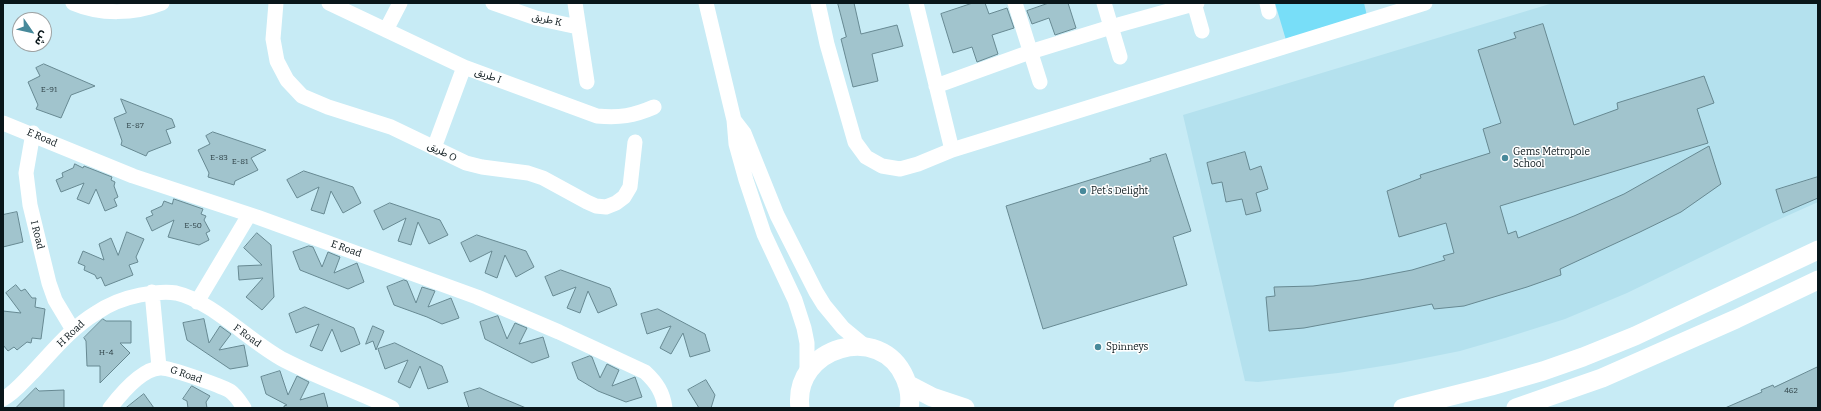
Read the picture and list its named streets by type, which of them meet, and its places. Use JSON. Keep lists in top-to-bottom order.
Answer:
{
  "streets": {
    "street": [
      "طريق K",
      "طريق I",
      "E Road",
      "طريق O",
      "I Road",
      "H Road",
      "F Road",
      "G Road"
    ]
  },
  "crossings": [
    ["E Road", "I Road"],
    ["I Road", "H Road"],
    ["H Road", "F Road"]
  ],
  "places": ["Gems Metropole School", "Pet's Delight", "Spinneys"],
  "house_numbers": [
    "E-91",
    "E-87",
    "E-83",
    "E-81",
    "E-50",
    "H-4",
    "462"
  ],
  "north": "bottom right"
}
